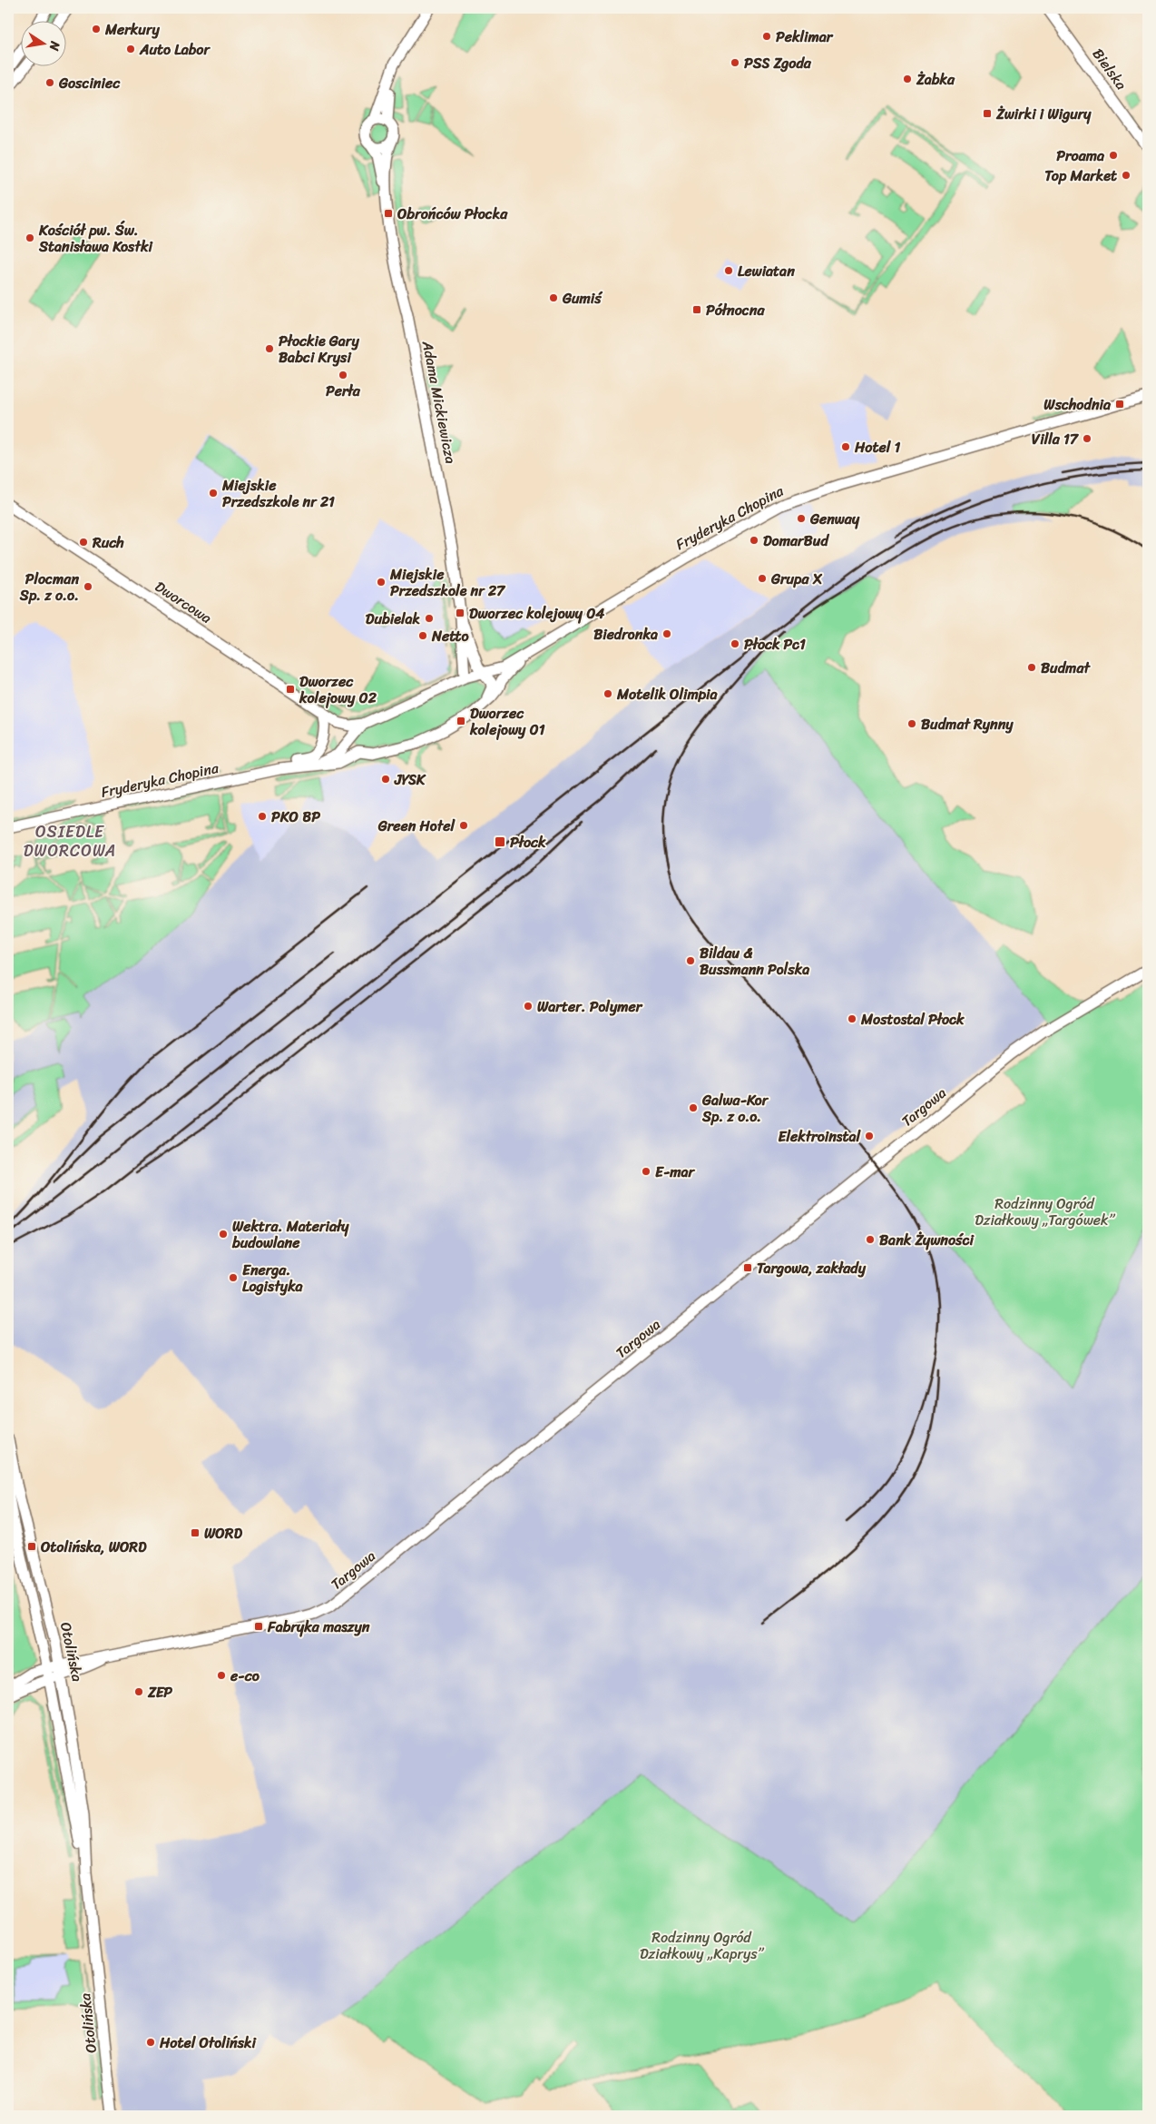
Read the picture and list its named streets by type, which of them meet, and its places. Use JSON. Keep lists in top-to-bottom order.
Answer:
{
  "streets": {
    "street": [
      "Bielska",
      "Adama Mickiewicza",
      "Fryderyka Chopina",
      "Dworcowa",
      "Targowa",
      "Otolińska"
    ]
  },
  "crossings": [
    ["Adama Mickiewicza", "Fryderyka Chopina"],
    ["Fryderyka Chopina", "Dworcowa"],
    ["Targowa", "Otolińska"]
  ],
  "districts": ["OSIEDLE DWORCOWA"],
  "parks": ["Rodzinny Ogród Działkowy „Targówek”", "Rodzinny Ogród Działkowy „Kaprys”"],
  "places": {
    "other": [
      "Merkury",
      "Peklimar",
      "Auto Labor",
      "PSS Zgoda",
      "Żabka",
      "Gosciniec",
      "Proama",
      "Top Market",
      "Kościół pw. Św. Stanisława Kostki",
      "Lewiatan",
      "Gumiś",
      "Płockie Gary Babci Krysi",
      "Perła",
      "Villa 17",
      "Hotel 1",
      "Miejskie Przedszkole nr 21",
      "Genway",
      "DomarBud",
      "Ruch",
      "Grupa X",
      "Miejskie Przedszkole nr 27",
      "Plocman Sp. z o.o.",
      "Dubielak",
      "Biedronka",
      "Netto",
      "Płock Pc1",
      "Budmat",
      "Motelik Olimpia",
      "Budmat Rynny",
      "JYSK",
      "PKO BP",
      "Green Hotel",
      "Bildau & Bussmann Polska",
      "Warter. Polymer",
      "Mostostal Płock",
      "Galwa-Kor Sp. z o.o.",
      "Elektroinstal",
      "E-mar",
      "Wektra. Materiały budowlane",
      "Bank Żywności",
      "Energa. Logistyka",
      "e-co",
      "ZEP",
      "Hotel Otoliński"
    ],
    "transit": [
      "Żwirki i Wigury",
      "Obrońców Płocka",
      "Północna",
      "Wschodnia",
      "Dworzec kolejowy 04",
      "Dworzec kolejowy 02",
      "Dworzec kolejowy 01",
      "Płock",
      "Targowa, zakłady",
      "WORD",
      "Otolińska, WORD",
      "Fabryka maszyn"
    ]
  },
  "north": "right"
}
